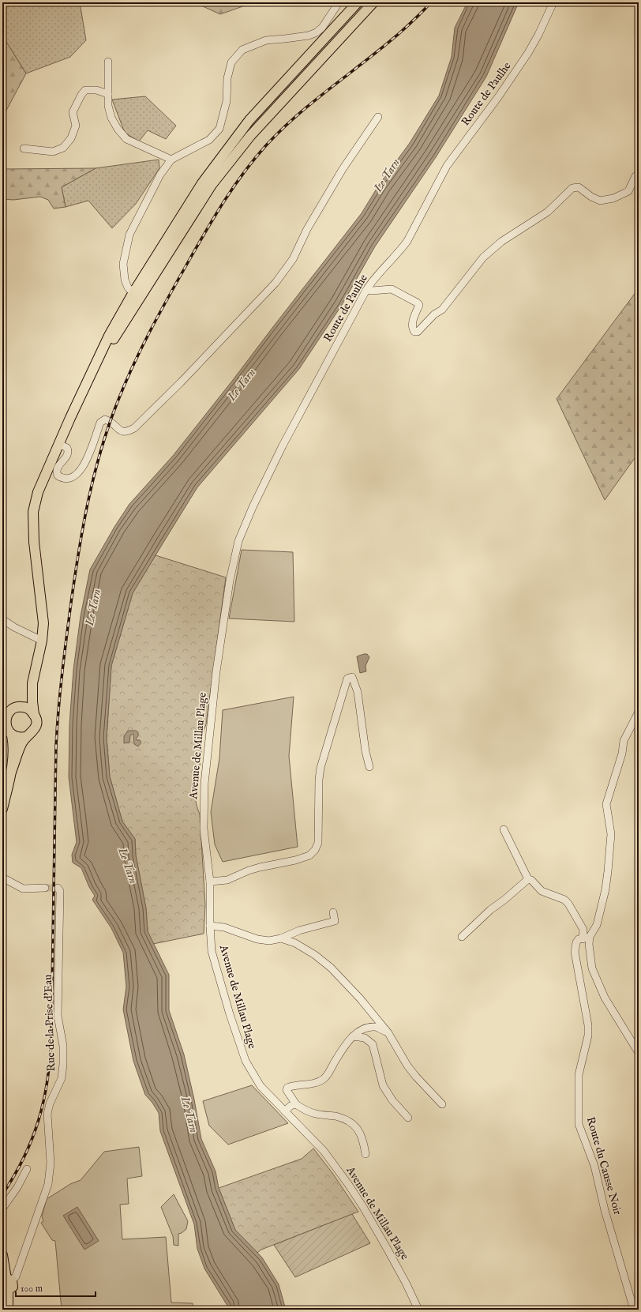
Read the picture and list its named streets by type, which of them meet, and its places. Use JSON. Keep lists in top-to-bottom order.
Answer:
{
  "streets": {
    "street": [
      "Route de Paulhe",
      "Avenue de Millau Plage",
      "Rue de la Prise d'Eau",
      "Route du Causse Noir"
    ]
  },
  "crossings": [
    ["Route de Paulhe", "Avenue de Millau Plage"]
  ],
  "water": ["Le Tarn"],
  "scale_bar": "100 m"
}
